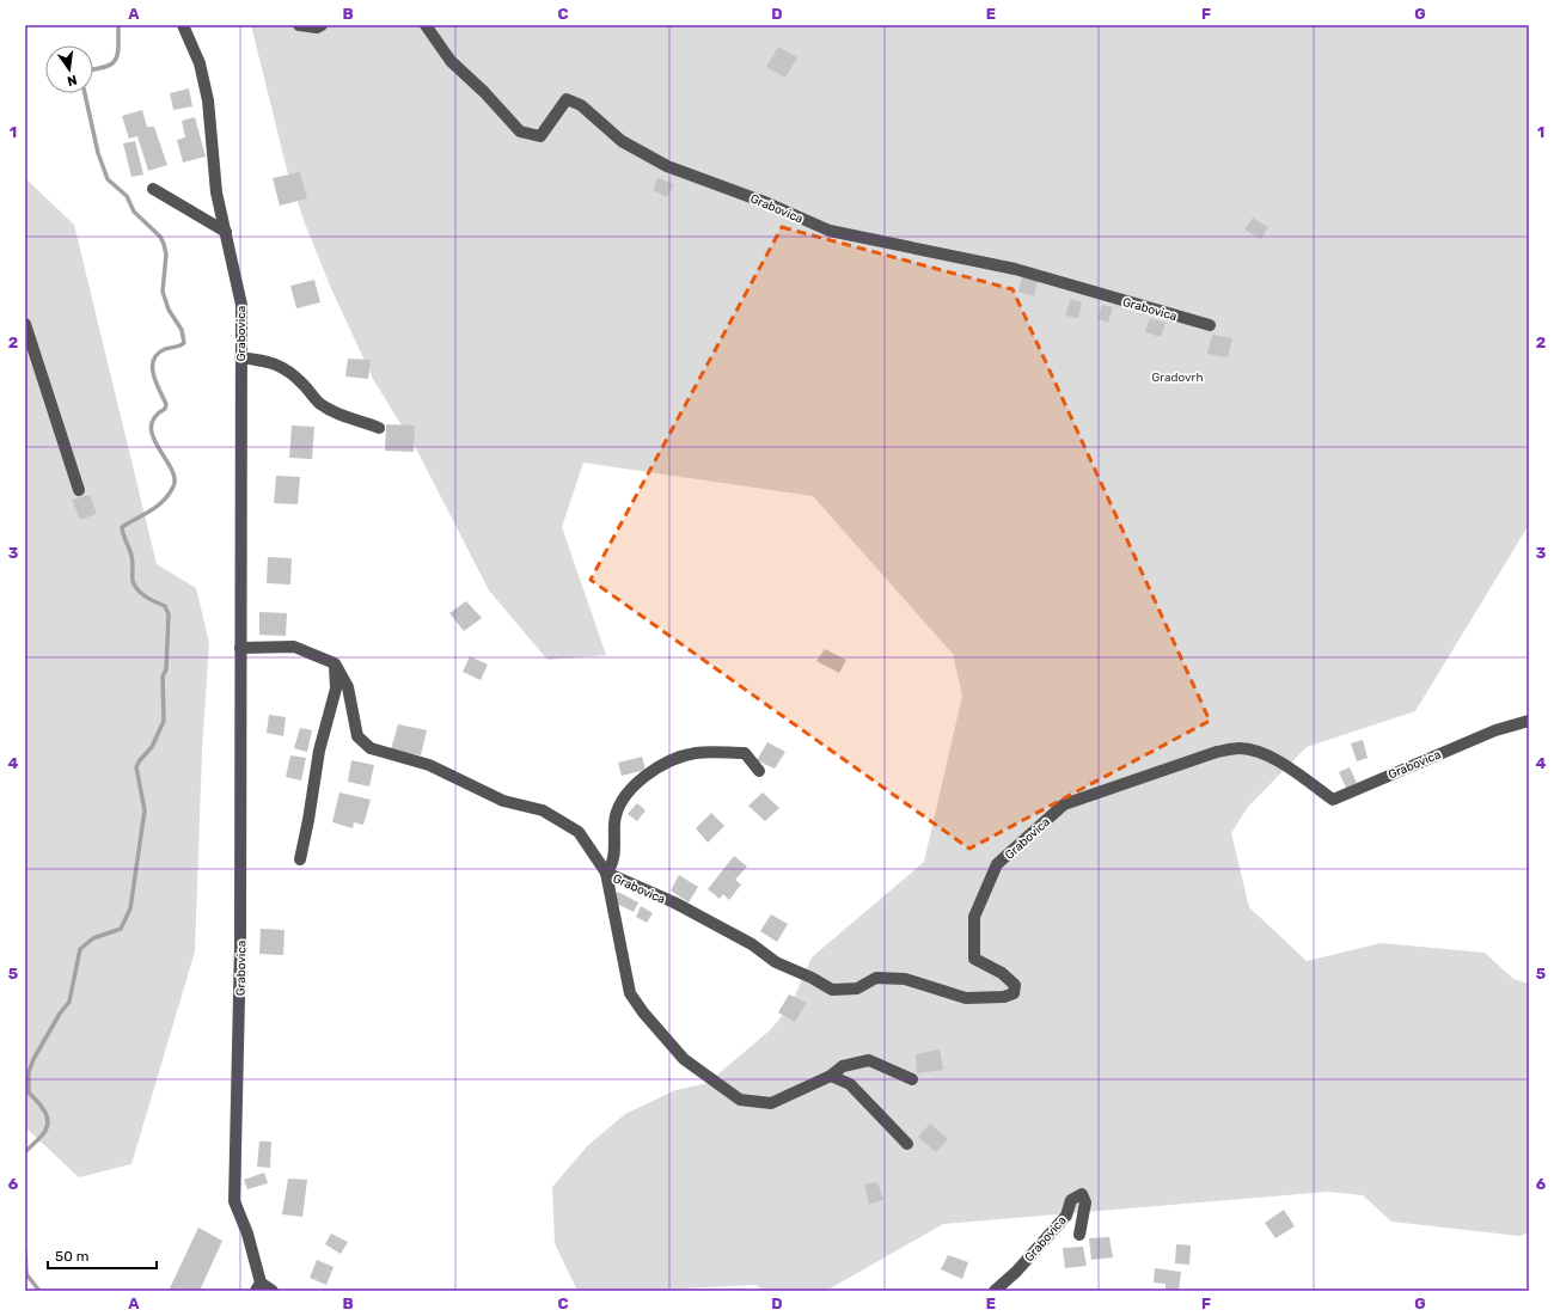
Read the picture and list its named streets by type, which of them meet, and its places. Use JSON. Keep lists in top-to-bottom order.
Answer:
{
  "streets": {
    "street": ["Grabovica"]
  },
  "parks": ["Gradovrh"],
  "scale_bar": "50 m",
  "north": "bottom",
  "grid": {
    "columns": [
      "A",
      "B",
      "C",
      "D",
      "E",
      "F",
      "G"
    ],
    "rows": [
      "1",
      "2",
      "3",
      "4",
      "5",
      "6"
    ]
  }
}
